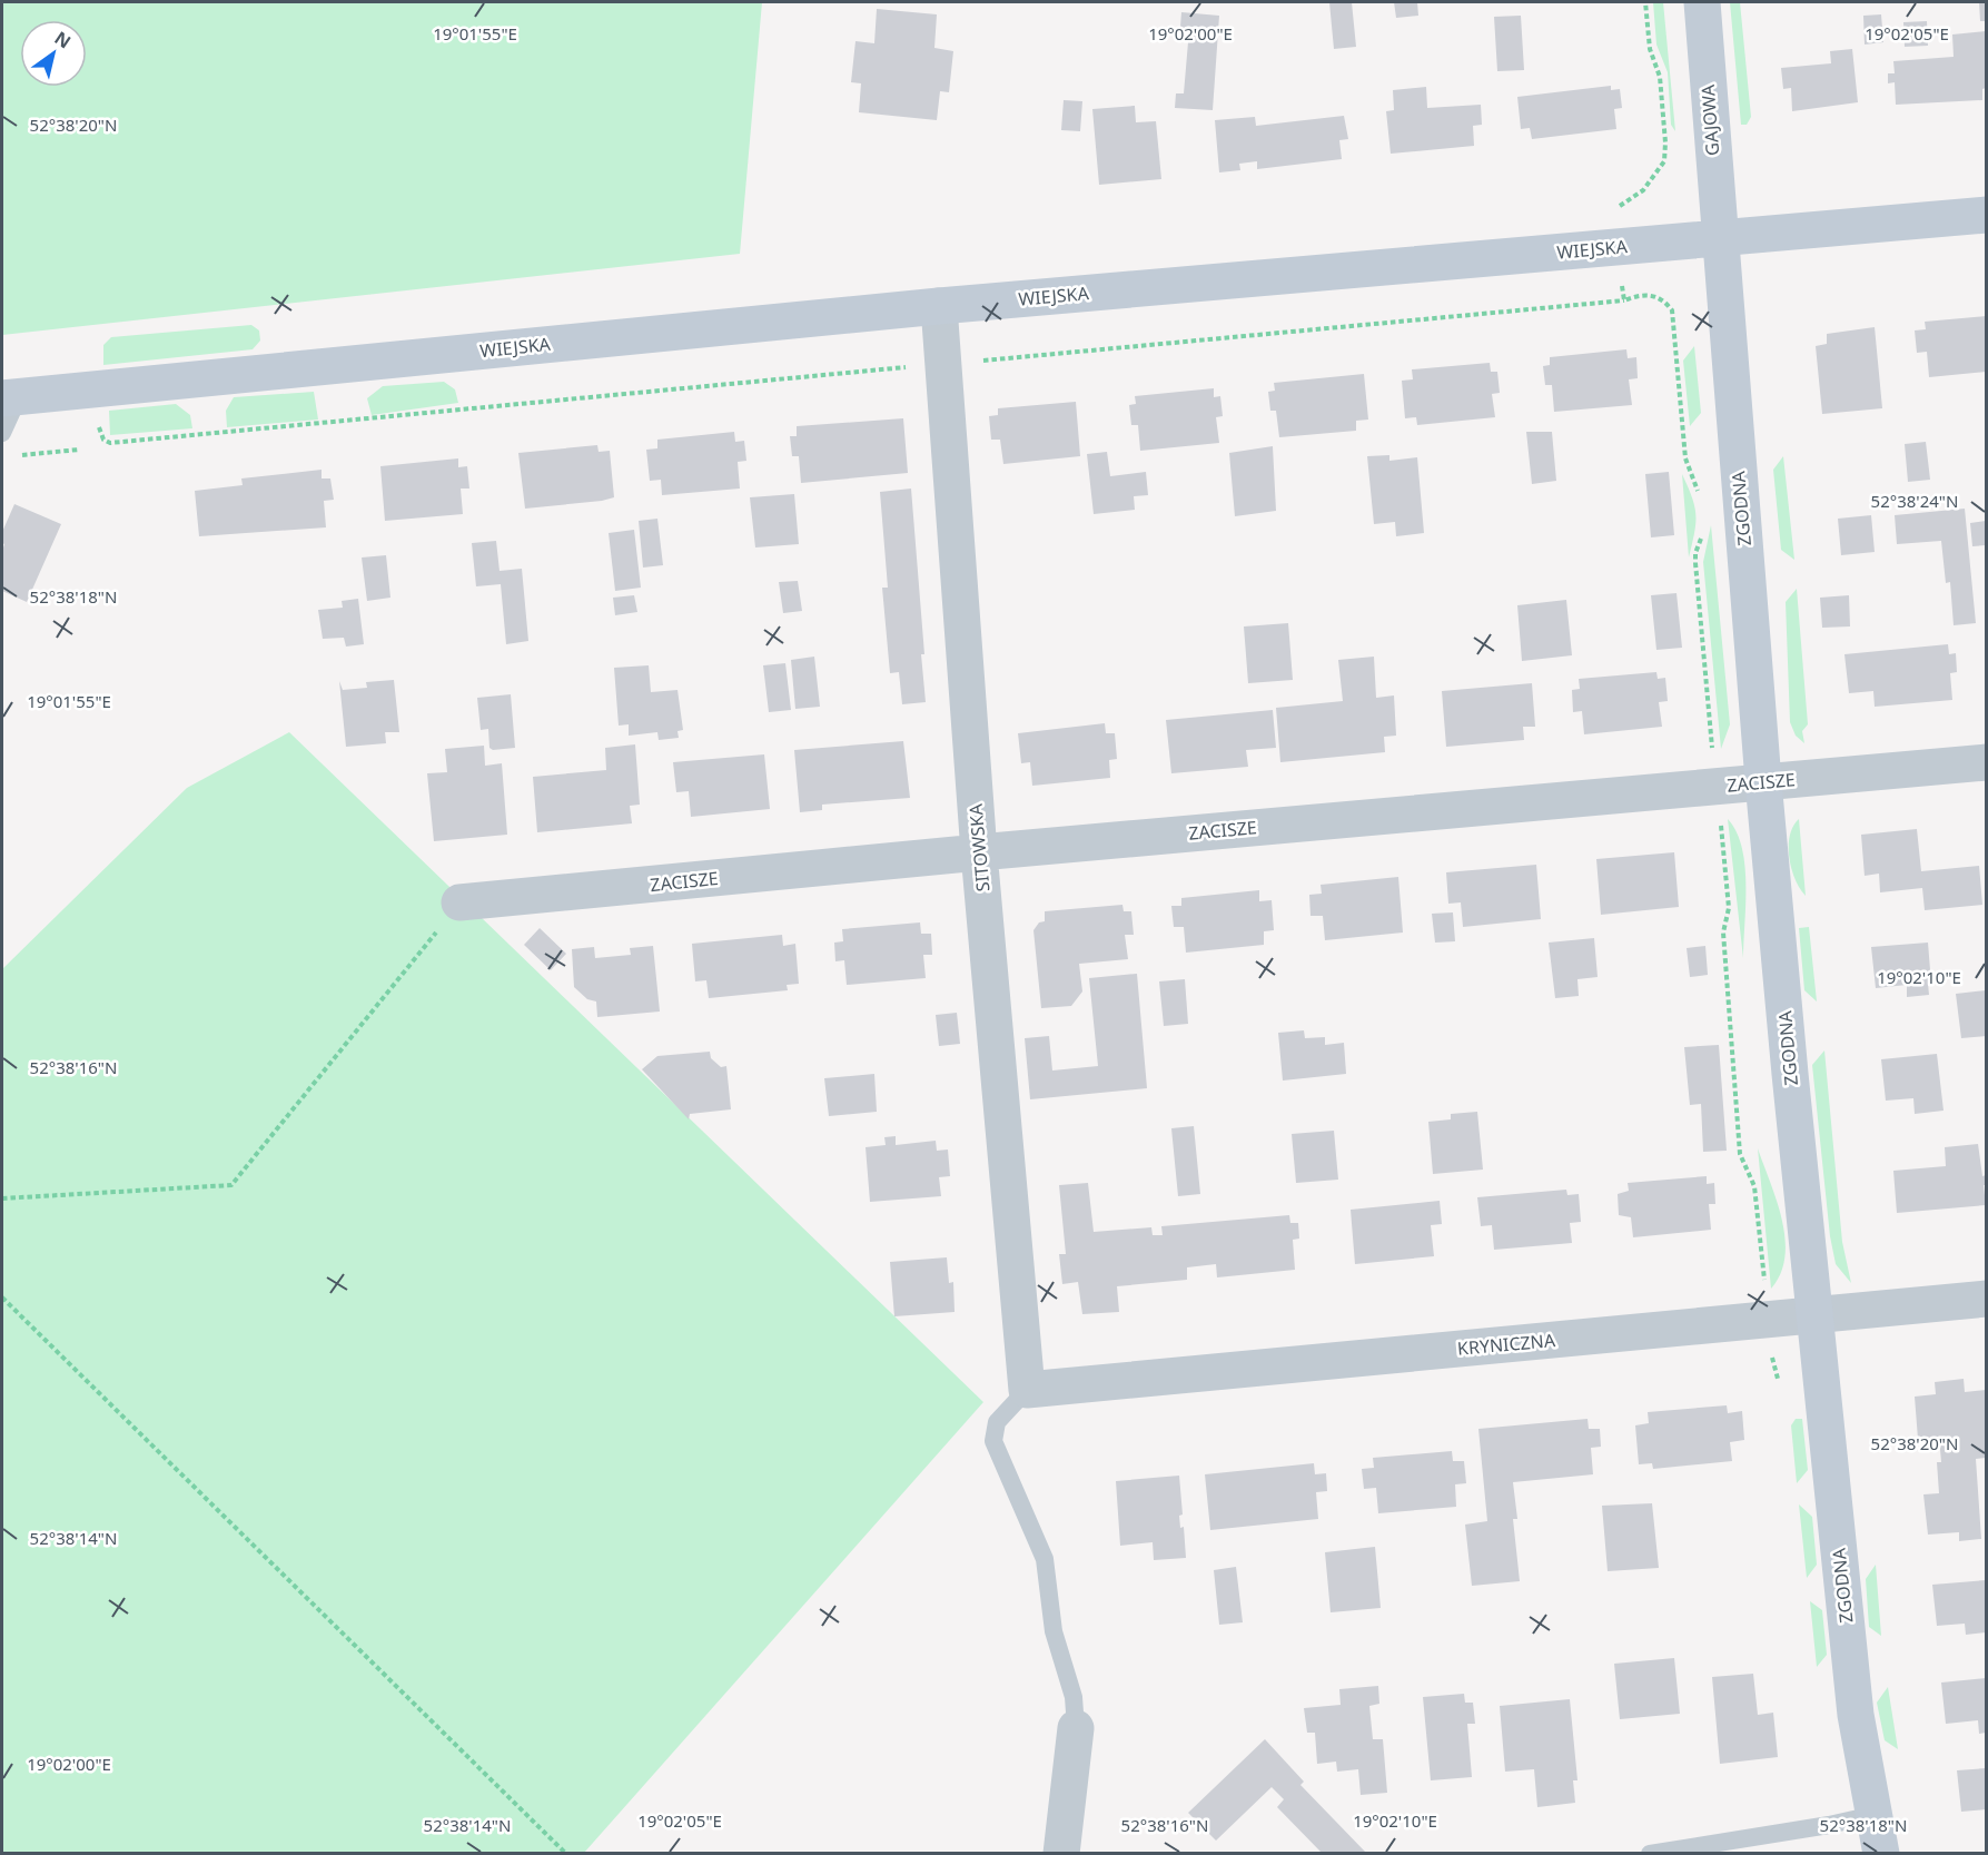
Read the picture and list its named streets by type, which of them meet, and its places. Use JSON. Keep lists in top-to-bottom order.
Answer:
{
  "streets": {
    "street": [
      "GAJOWA",
      "WIEJSKA",
      "ZGODNA",
      "ZACISZE",
      "SITOWSKA",
      "KRYNICZNA"
    ]
  },
  "crossings": [
    ["GAJOWA", "WIEJSKA"],
    ["GAJOWA", "ZGODNA"],
    ["WIEJSKA", "ZGODNA"],
    ["WIEJSKA", "SITOWSKA"],
    ["ZGODNA", "ZACISZE"],
    ["ZGODNA", "KRYNICZNA"],
    ["ZACISZE", "SITOWSKA"],
    ["SITOWSKA", "KRYNICZNA"]
  ],
  "north": "top right",
  "coordinates": [
    "19°02'00\"E",
    "19°02'05\"E",
    "19°01'55\"E",
    "52°38'20\"N",
    "52°38'24\"N",
    "52°38'18\"N",
    "19°02'10\"E",
    "52°38'16\"N",
    "52°38'14\"N"
  ]
}
